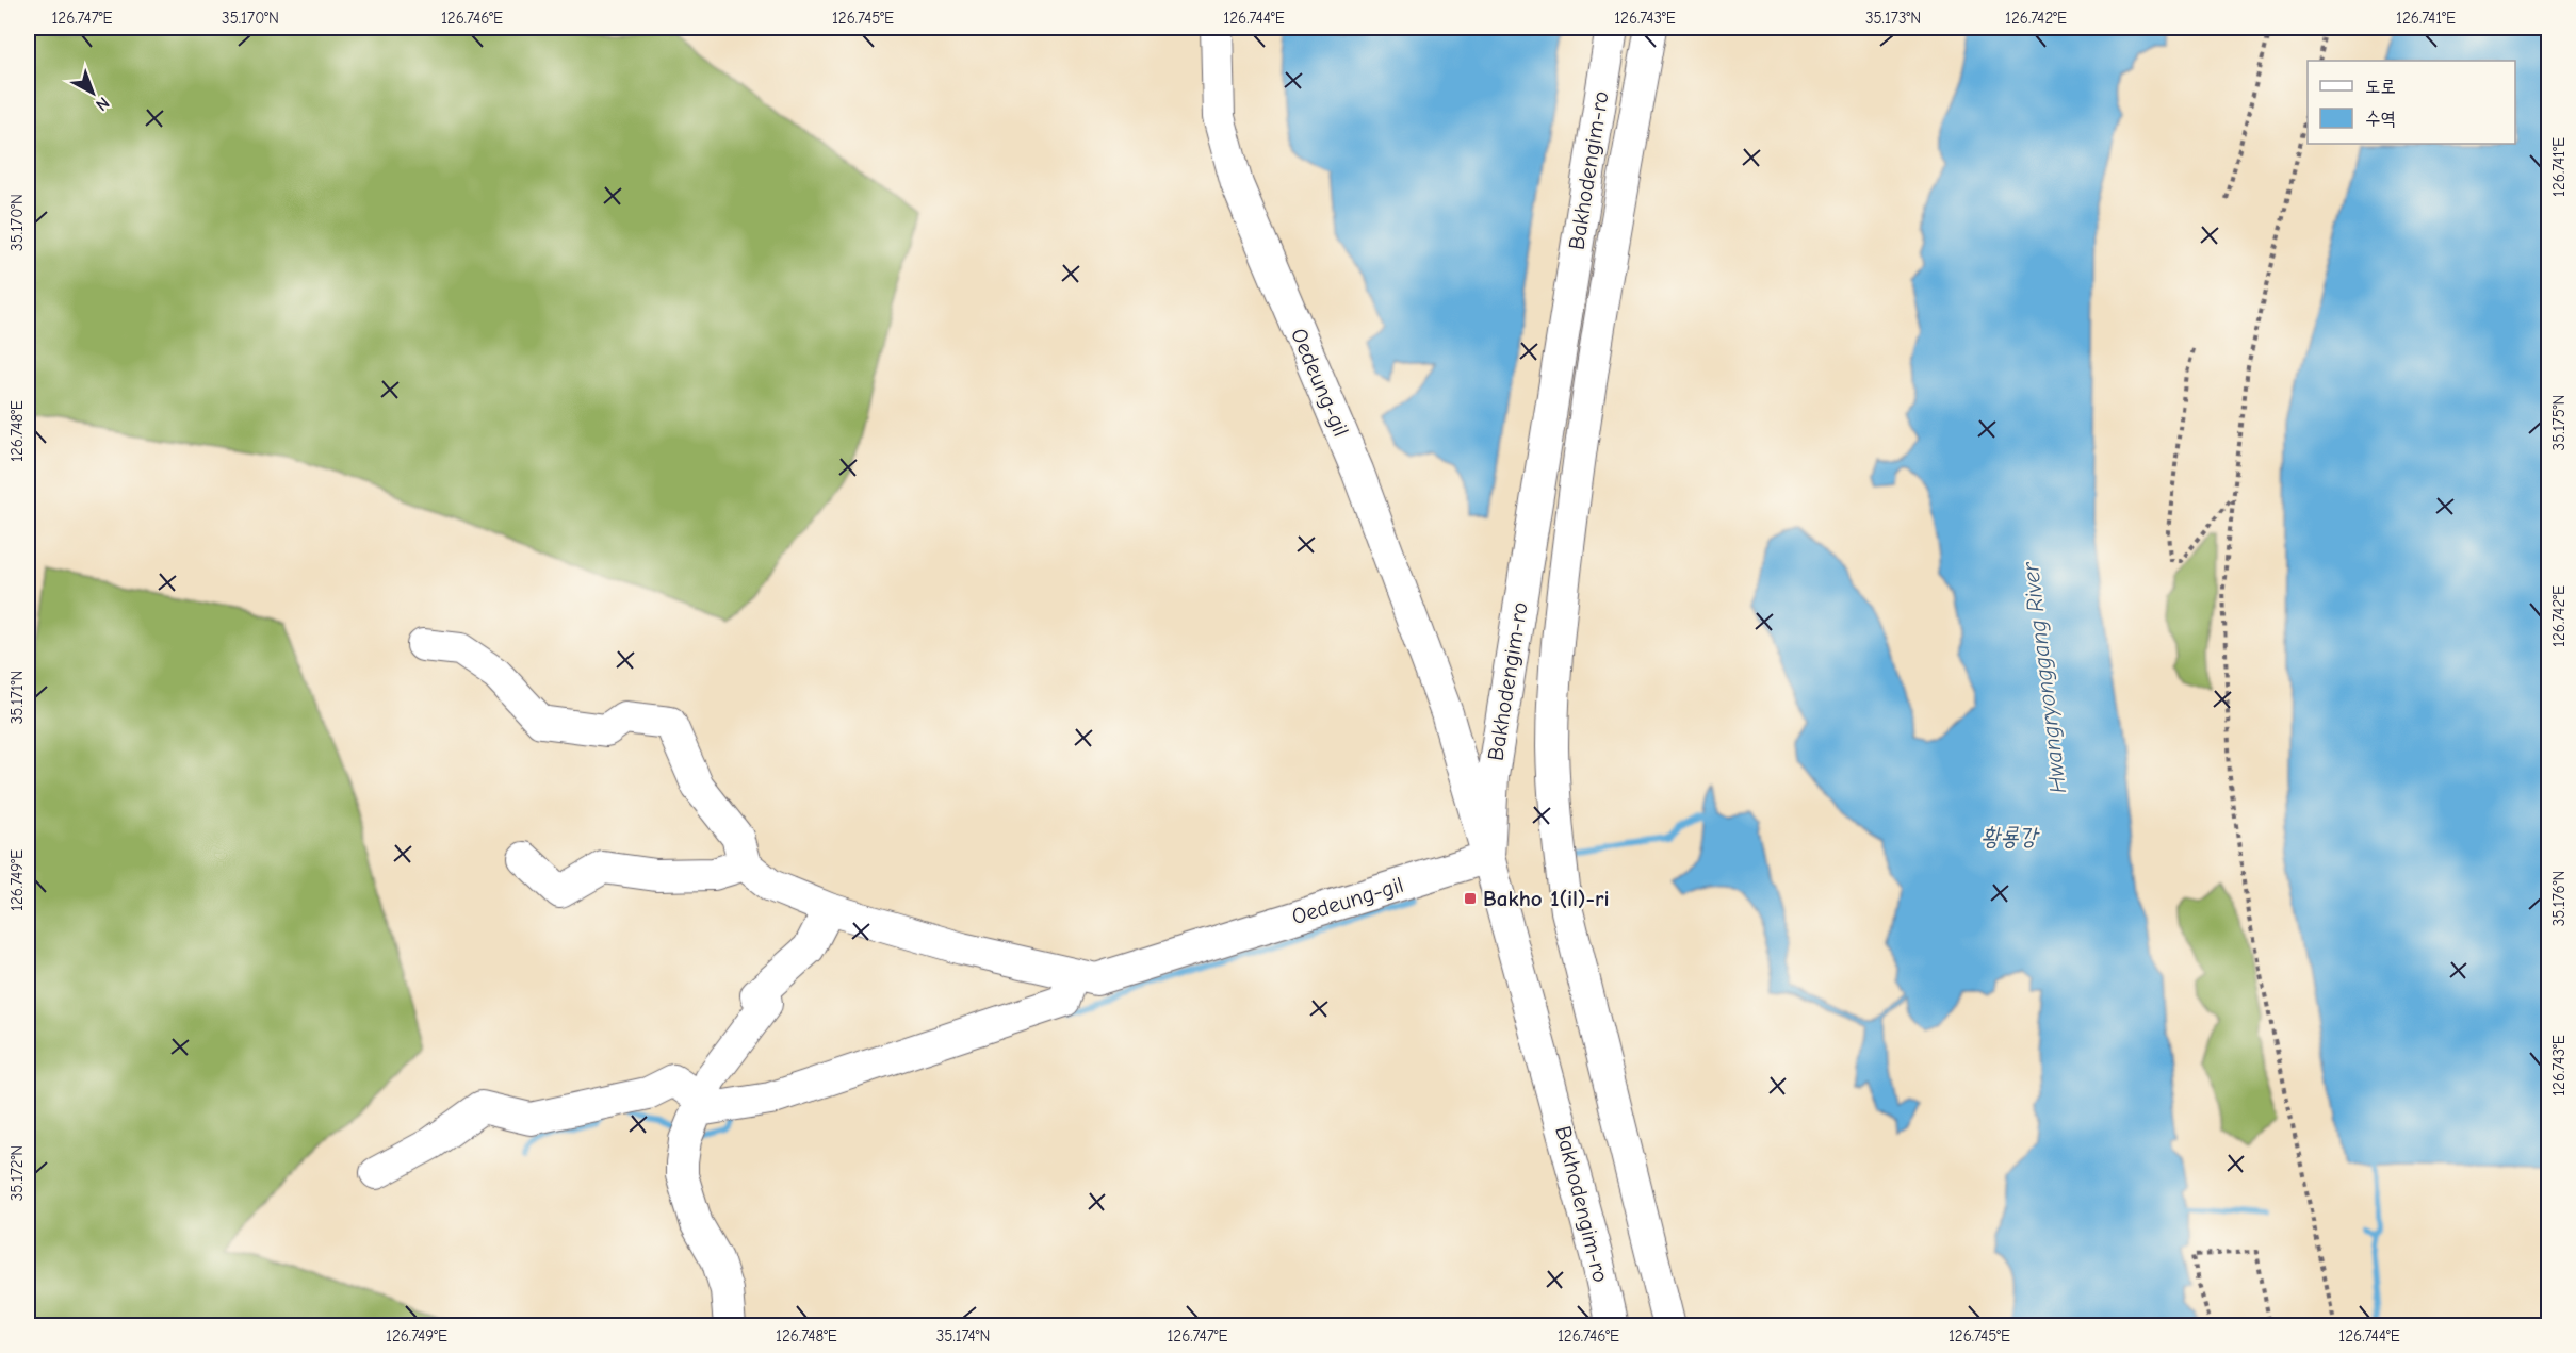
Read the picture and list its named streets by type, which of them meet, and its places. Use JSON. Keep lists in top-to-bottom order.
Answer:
{
  "streets": {
    "street": ["Bakhodengim-ro", "Oedeung-gil"]
  },
  "crossings": [
    ["Bakhodengim-ro", "Oedeung-gil"]
  ],
  "water": ["Hwangryonggang River", "황룡강"],
  "places": {
    "transit": ["Bakho 1(il)-ri"]
  },
  "legend": ["도로", "수역"],
  "north": "bottom right",
  "coordinates": [
    "126.747°E",
    "35.170°N",
    "126.746°E",
    "126.745°E",
    "126.744°E",
    "126.743°E",
    "35.173°N",
    "126.742°E",
    "126.741°E",
    "35.175°N",
    "126.748°E",
    "35.171°N",
    "126.749°E",
    "35.176°N",
    "35.172°N",
    "35.174°N"
  ]
}
